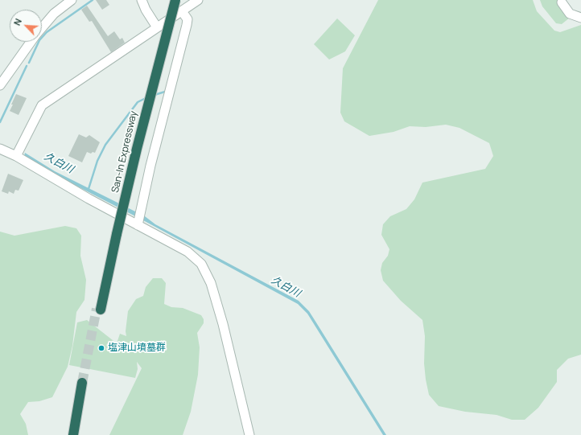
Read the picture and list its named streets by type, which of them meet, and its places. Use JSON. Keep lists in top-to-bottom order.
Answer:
{
  "streets": {
    "highway": ["San-In Expressway"]
  },
  "water": ["久白川"],
  "places": ["塩津山墳墓群"],
  "north": "top left"
}
